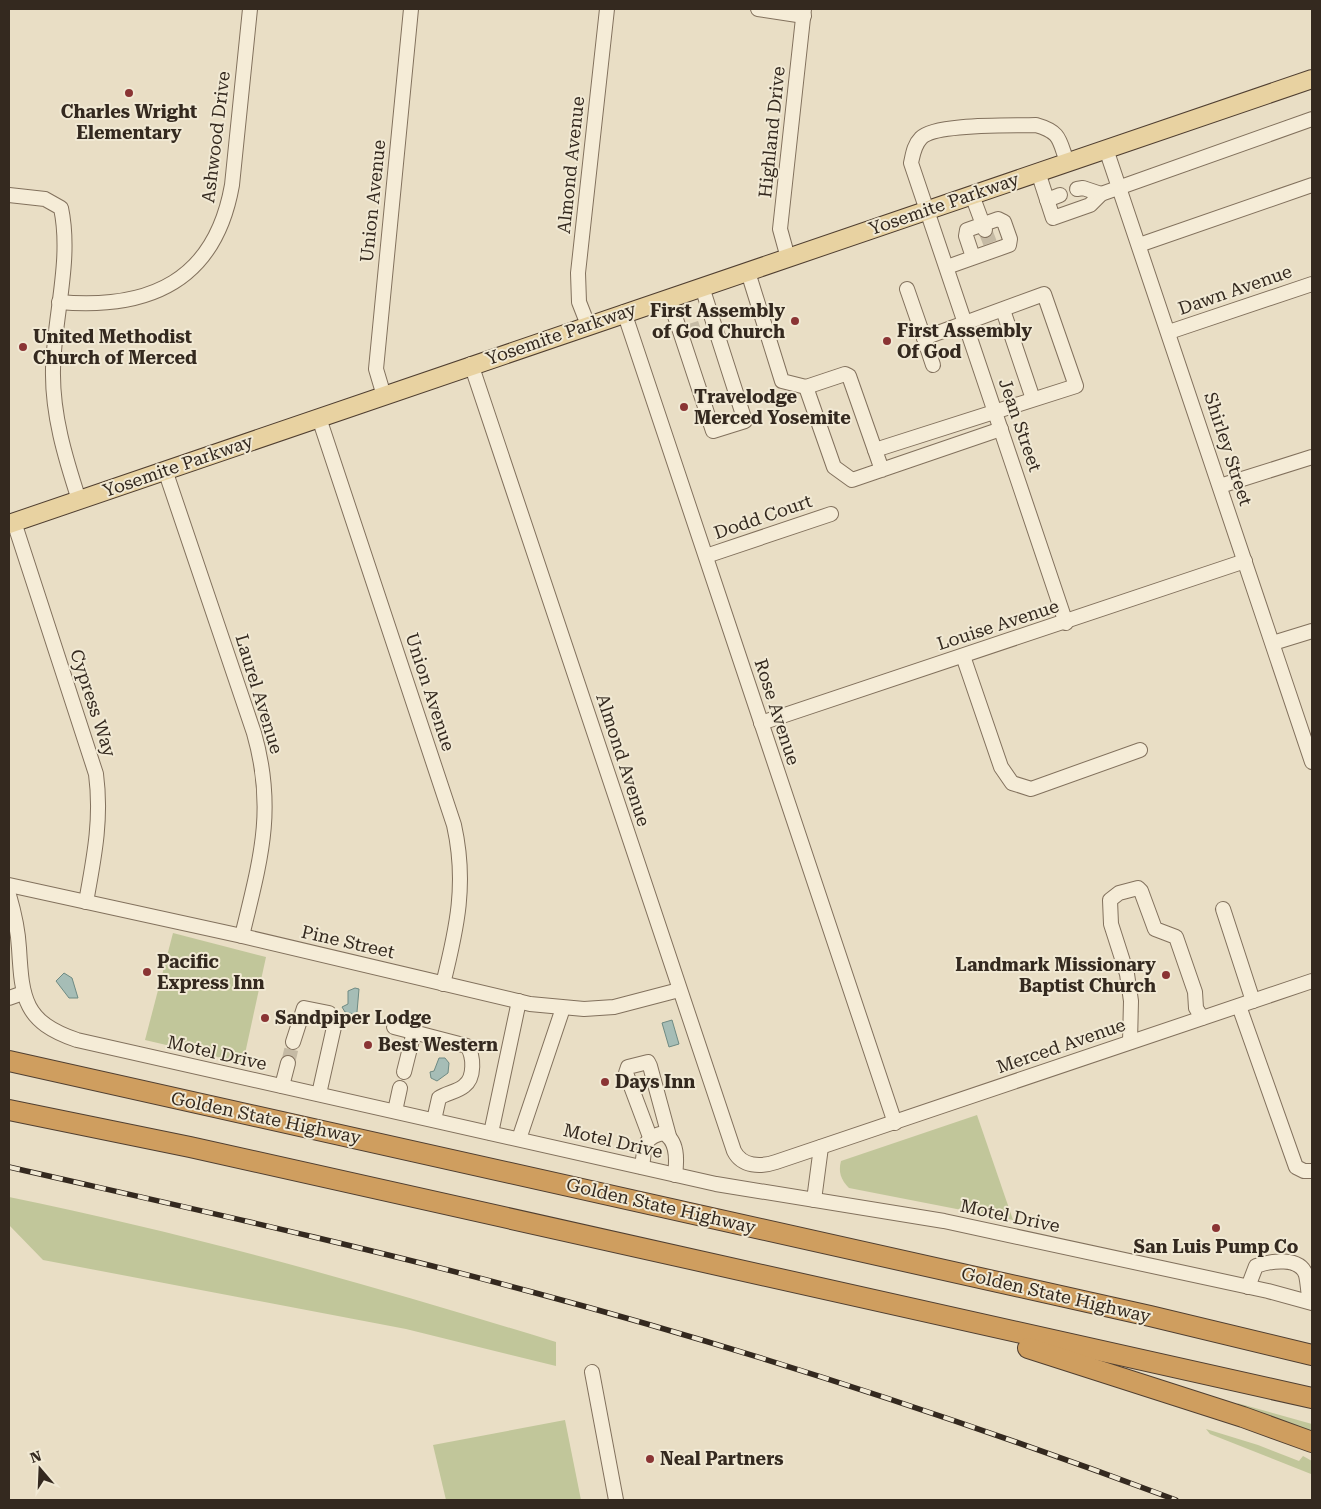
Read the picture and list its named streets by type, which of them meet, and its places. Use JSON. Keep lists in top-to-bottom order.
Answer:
{
  "streets": {
    "highway": ["Golden State Highway"],
    "main road": ["Yosemite Parkway"],
    "street": [
      "Highland Drive",
      "Ashwood Drive",
      "Almond Avenue",
      "Union Avenue",
      "Dawn Avenue",
      "Jean Street",
      "Shirley Street",
      "Dodd Court",
      "Louise Avenue",
      "Laurel Avenue",
      "Cypress Way",
      "Rose Avenue",
      "Pine Street",
      "Merced Avenue",
      "Motel Drive"
    ]
  },
  "crossings": [
    ["Highland Drive", "Yosemite Parkway"],
    ["Almond Avenue", "Yosemite Parkway"],
    ["Almond Avenue", "Pine Street"],
    ["Almond Avenue", "Merced Avenue"],
    ["Union Avenue", "Yosemite Parkway"],
    ["Union Avenue", "Pine Street"],
    ["Yosemite Parkway", "Jean Street"],
    ["Yosemite Parkway", "Shirley Street"],
    ["Yosemite Parkway", "Laurel Avenue"],
    ["Yosemite Parkway", "Cypress Way"],
    ["Yosemite Parkway", "Rose Avenue"],
    ["Dawn Avenue", "Shirley Street"],
    ["Jean Street", "Louise Avenue"],
    ["Shirley Street", "Louise Avenue"],
    ["Dodd Court", "Rose Avenue"],
    ["Louise Avenue", "Rose Avenue"],
    ["Laurel Avenue", "Pine Street"],
    ["Cypress Way", "Pine Street"],
    ["Rose Avenue", "Merced Avenue"]
  ],
  "places": [
    "Charles Wright Elementary",
    "First Assembly of God Church",
    "First Assembly Of God",
    "United Methodist Church of Merced",
    "Travelodge Merced Yosemite",
    "Pacific Express Inn",
    "Landmark Missionary Baptist Church",
    "Sandpiper Lodge",
    "Best Western",
    "Days Inn",
    "San Luis Pump Co",
    "Neal Partners"
  ],
  "north": "top"
}
